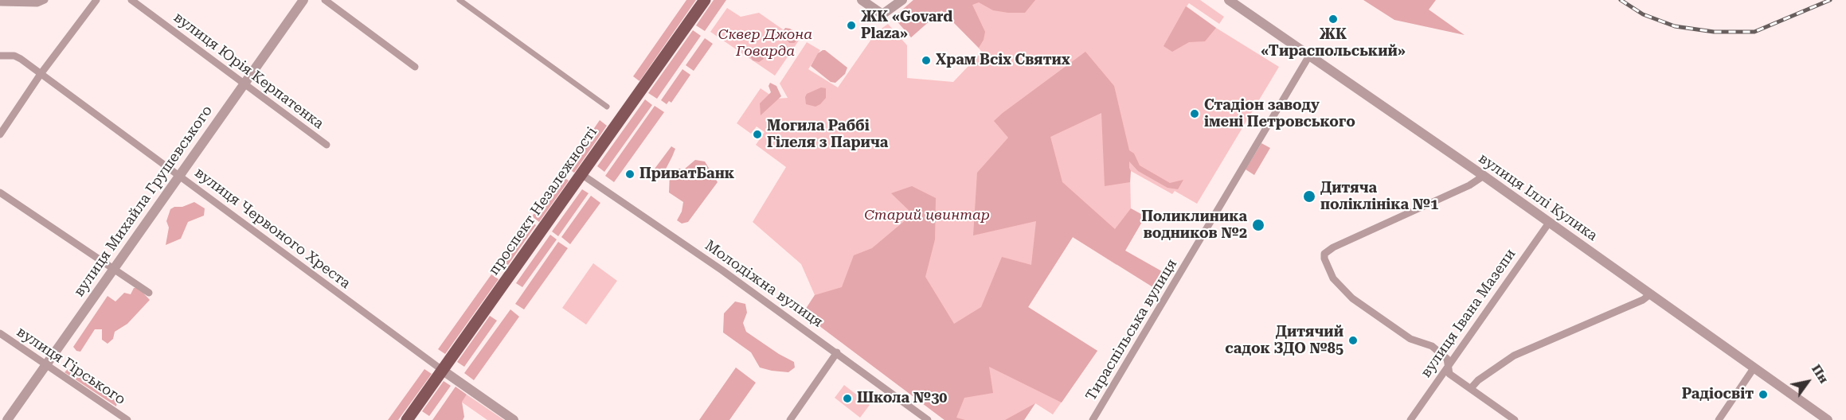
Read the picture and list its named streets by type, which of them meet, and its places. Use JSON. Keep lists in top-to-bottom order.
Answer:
{
  "streets": {
    "main road": ["проспект Незалежності"],
    "street": [
      "вулиця Юрія Керпатенка",
      "вулиця Іллі Кулика",
      "вулиця Михайла Грушевського",
      "вулиця Червоного Хреста",
      "Молодіжна вулиця",
      "вулиця Івана Мазепи",
      "Тираспільська вулиця",
      "вулиця Гірського"
    ]
  },
  "crossings": [
    ["вулиця Юрія Керпатенка", "вулиця Михайла Грушевського"],
    ["вулиця Іллі Кулика", "вулиця Івана Мазепи"],
    ["вулиця Іллі Кулика", "Тираспільська вулиця"],
    ["вулиця Михайла Грушевського", "вулиця Червоного Хреста"],
    ["вулиця Михайла Грушевського", "вулиця Гірського"],
    ["проспект Незалежності", "вулиця Червоного Хреста"],
    ["проспект Незалежності", "Молодіжна вулиця"]
  ],
  "parks": ["Сквер Джона Говарда", "Старий цвинтар"],
  "places": [
    "ЖК «Тираспольський»",
    "ЖК «Govard Plaza»",
    "Храм Всіх Святих",
    "Стадіон заводу імені Петровського",
    "Могила Раббі Гілеля з Парича",
    "ПриватБанк",
    "Дитяча поліклініка №1",
    "Поликлиника водников №2",
    "Дитячий садок ЗДО №85",
    "Радіосвіт",
    "Школа №30"
  ],
  "north": "top right"
}
